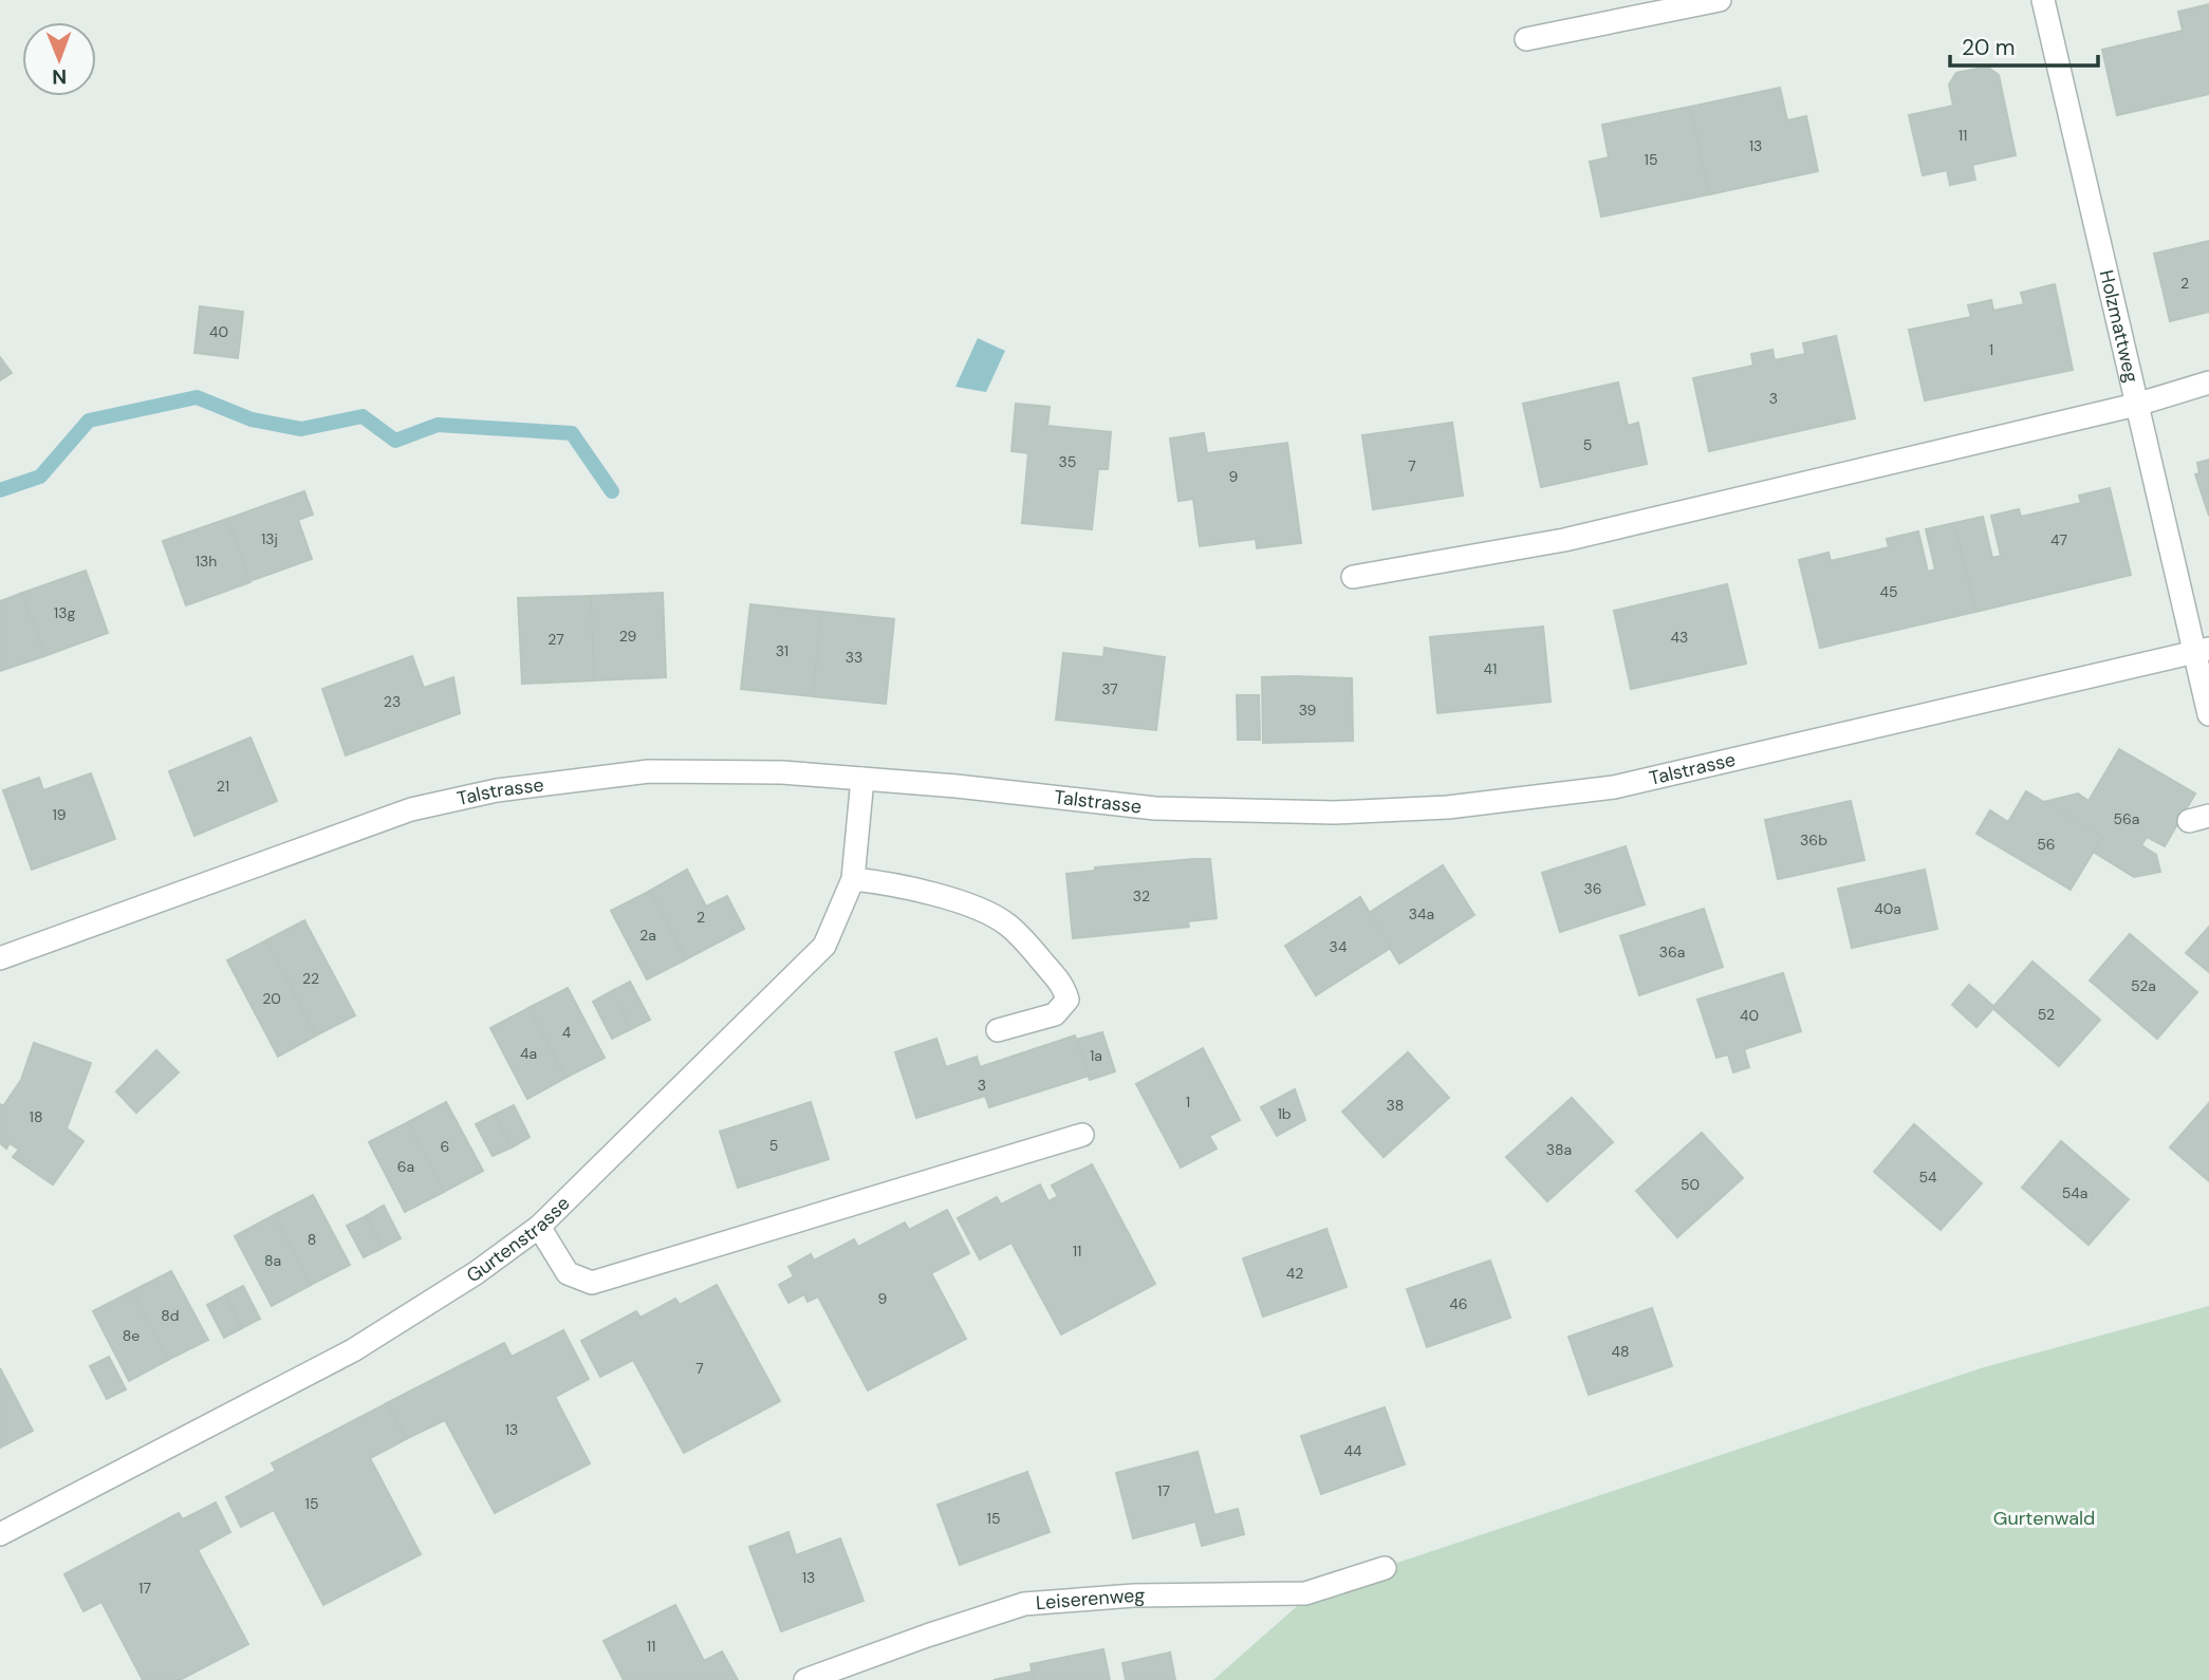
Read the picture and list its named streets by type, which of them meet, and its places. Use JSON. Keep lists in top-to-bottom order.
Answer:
{
  "streets": {
    "street": [
      "Holzmattweg",
      "Talstrasse",
      "Gurtenstrasse",
      "Leiserenweg"
    ]
  },
  "crossings": [
    ["Holzmattweg", "Talstrasse"],
    ["Talstrasse", "Gurtenstrasse"]
  ],
  "parks": ["Gurtenwald"],
  "house_numbers": [
    "11",
    "13",
    "15",
    "2",
    "40",
    "1",
    "3",
    "5",
    "35",
    "7",
    "9",
    "13j",
    "47",
    "13h",
    "45",
    "13g",
    "29",
    "43",
    "27",
    "31",
    "33",
    "41",
    "37",
    "23",
    "39",
    "21",
    "19",
    "56a",
    "36b",
    "56",
    "36",
    "32",
    "40a",
    "34a",
    "2",
    "2a",
    "34",
    "36a",
    "22",
    "52a",
    "20",
    "52",
    "40",
    "4",
    "4a",
    "1a",
    "3",
    "1",
    "38",
    "1b",
    "18",
    "5",
    "6",
    "38a",
    "6a",
    "54",
    "50",
    "54a",
    "8",
    "11",
    "8a",
    "42",
    "9",
    "46",
    "8d",
    "8e",
    "48",
    "7",
    "13",
    "44",
    "17",
    "15",
    "15",
    "13",
    "17",
    "11"
  ],
  "scale_bar": "20 m",
  "north": "bottom"
}
